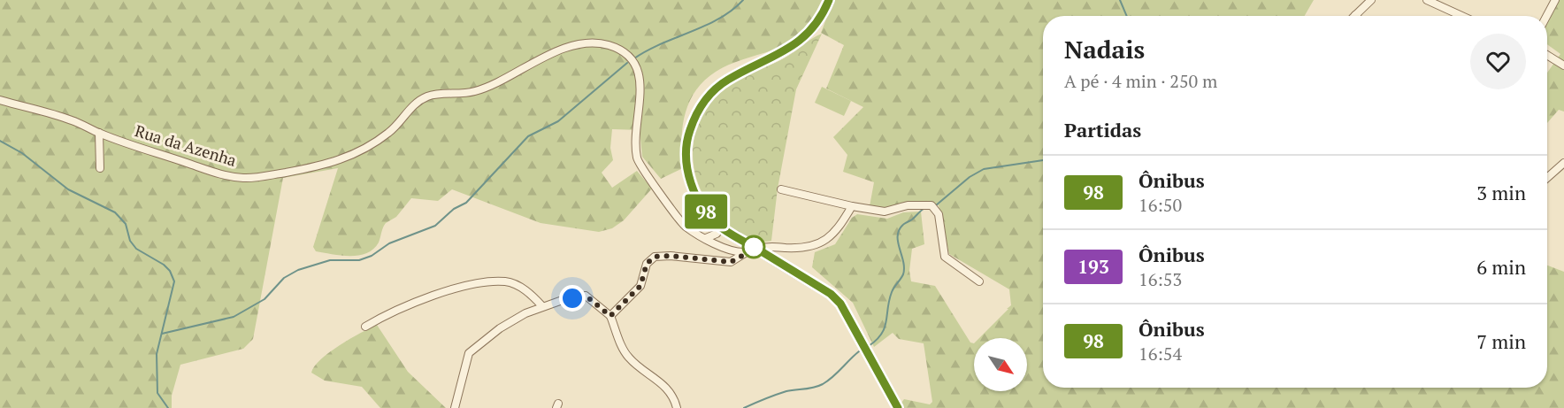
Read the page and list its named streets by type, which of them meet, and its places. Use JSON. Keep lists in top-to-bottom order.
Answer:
{
  "streets": {
    "street": ["Rua da Azenha"]
  },
  "lines": ["bus line 98"],
  "north": "bottom right",
  "page": {
    "on_map": "98",
    "heading": [
      ["Nadais", "A pé · 4 min · 250 m"],
      "Partidas"
    ],
    "list": [
      {
        "mark": "98",
        "name": "Ônibus",
        "note": "16:50",
        "value": "3 min"
      },
      {
        "mark": "193",
        "name": "Ônibus",
        "note": "16:53",
        "value": "6 min"
      },
      {
        "mark": "98",
        "name": "Ônibus",
        "note": "16:54",
        "value": "7 min"
      }
    ]
  }
}
